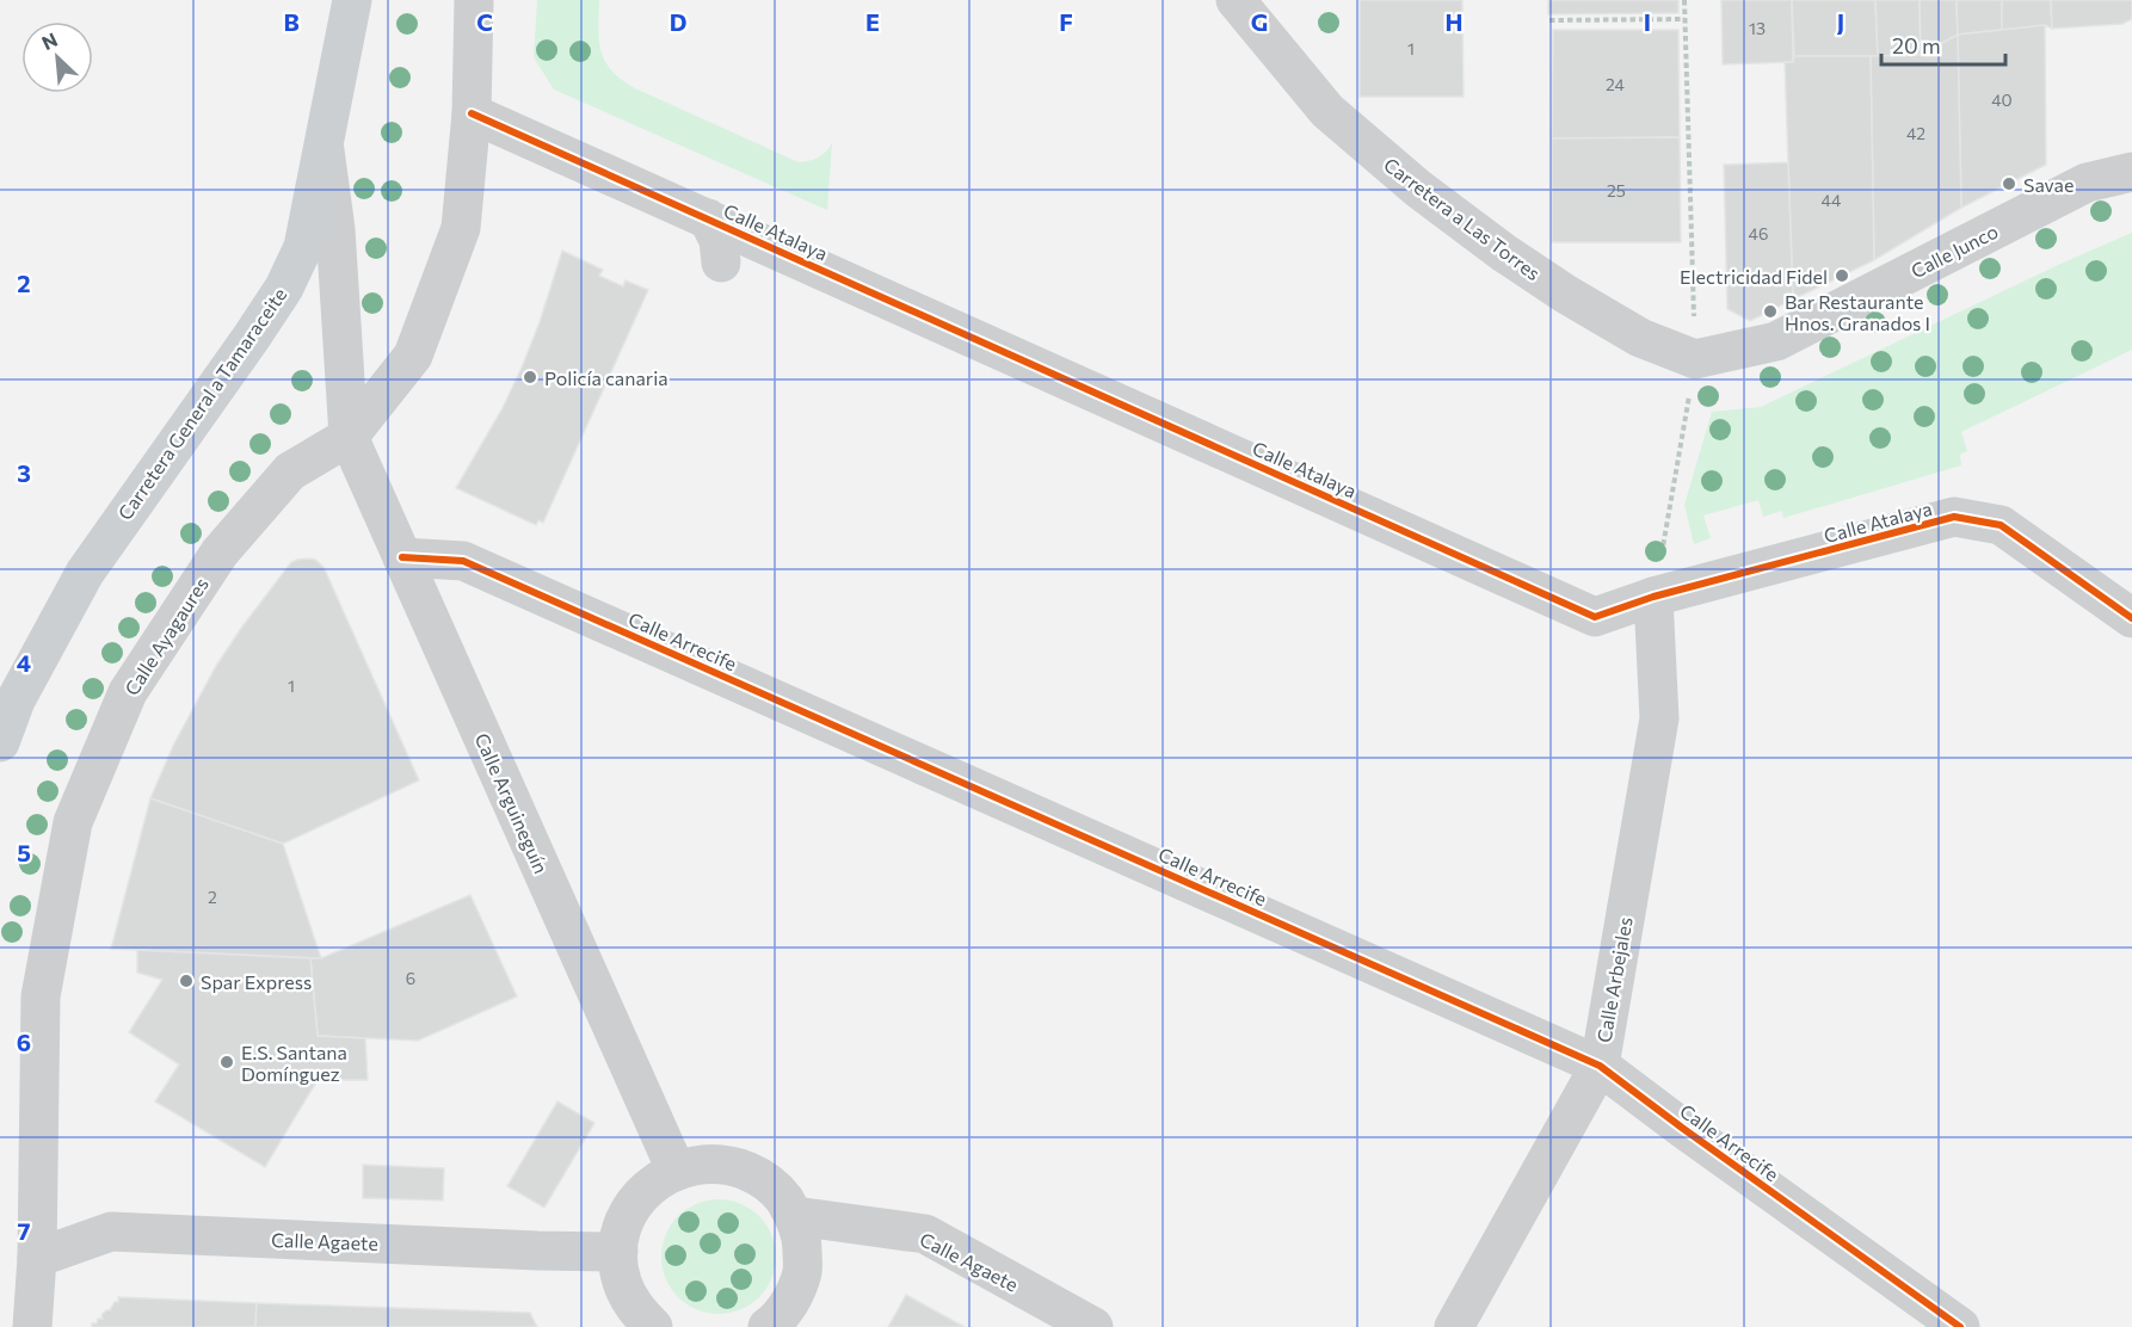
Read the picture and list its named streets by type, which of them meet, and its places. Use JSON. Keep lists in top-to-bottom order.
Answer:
{
  "streets": {
    "main road": ["Carretera General a Tamaraceite"],
    "street": [
      "Carretera a Las Torres",
      "Calle Atalaya",
      "Calle Junco",
      "Calle Ayagaures",
      "Calle Arrecife",
      "Calle Arguineguín",
      "Calle Arbejales",
      "Calle Agaete"
    ]
  },
  "crossings": [
    ["Carretera a Las Torres", "Calle Junco"],
    ["Calle Atalaya", "Calle Ayagaures"],
    ["Calle Atalaya", "Calle Arbejales"],
    ["Calle Ayagaures", "Calle Arguineguín"],
    ["Calle Ayagaures", "Calle Agaete"],
    ["Calle Arrecife", "Calle Arguineguín"],
    ["Calle Arrecife", "Calle Arbejales"]
  ],
  "places": [
    "Savae",
    "Electricidad Fidel",
    "Bar Restaurante Hnos. Granados I",
    "Policía canaria",
    "Spar Express",
    "E.S. Santana Domínguez"
  ],
  "house_numbers": [
    "13",
    "1",
    "24",
    "40",
    "42",
    "25",
    "44",
    "46",
    "1",
    "2",
    "6"
  ],
  "scale_bar": "20 m",
  "north": "top left",
  "grid": {
    "columns": [
      "B",
      "C",
      "D",
      "E",
      "F",
      "G",
      "H",
      "I",
      "J"
    ],
    "rows": [
      "2",
      "3",
      "4",
      "5",
      "6",
      "7"
    ]
  }
}
